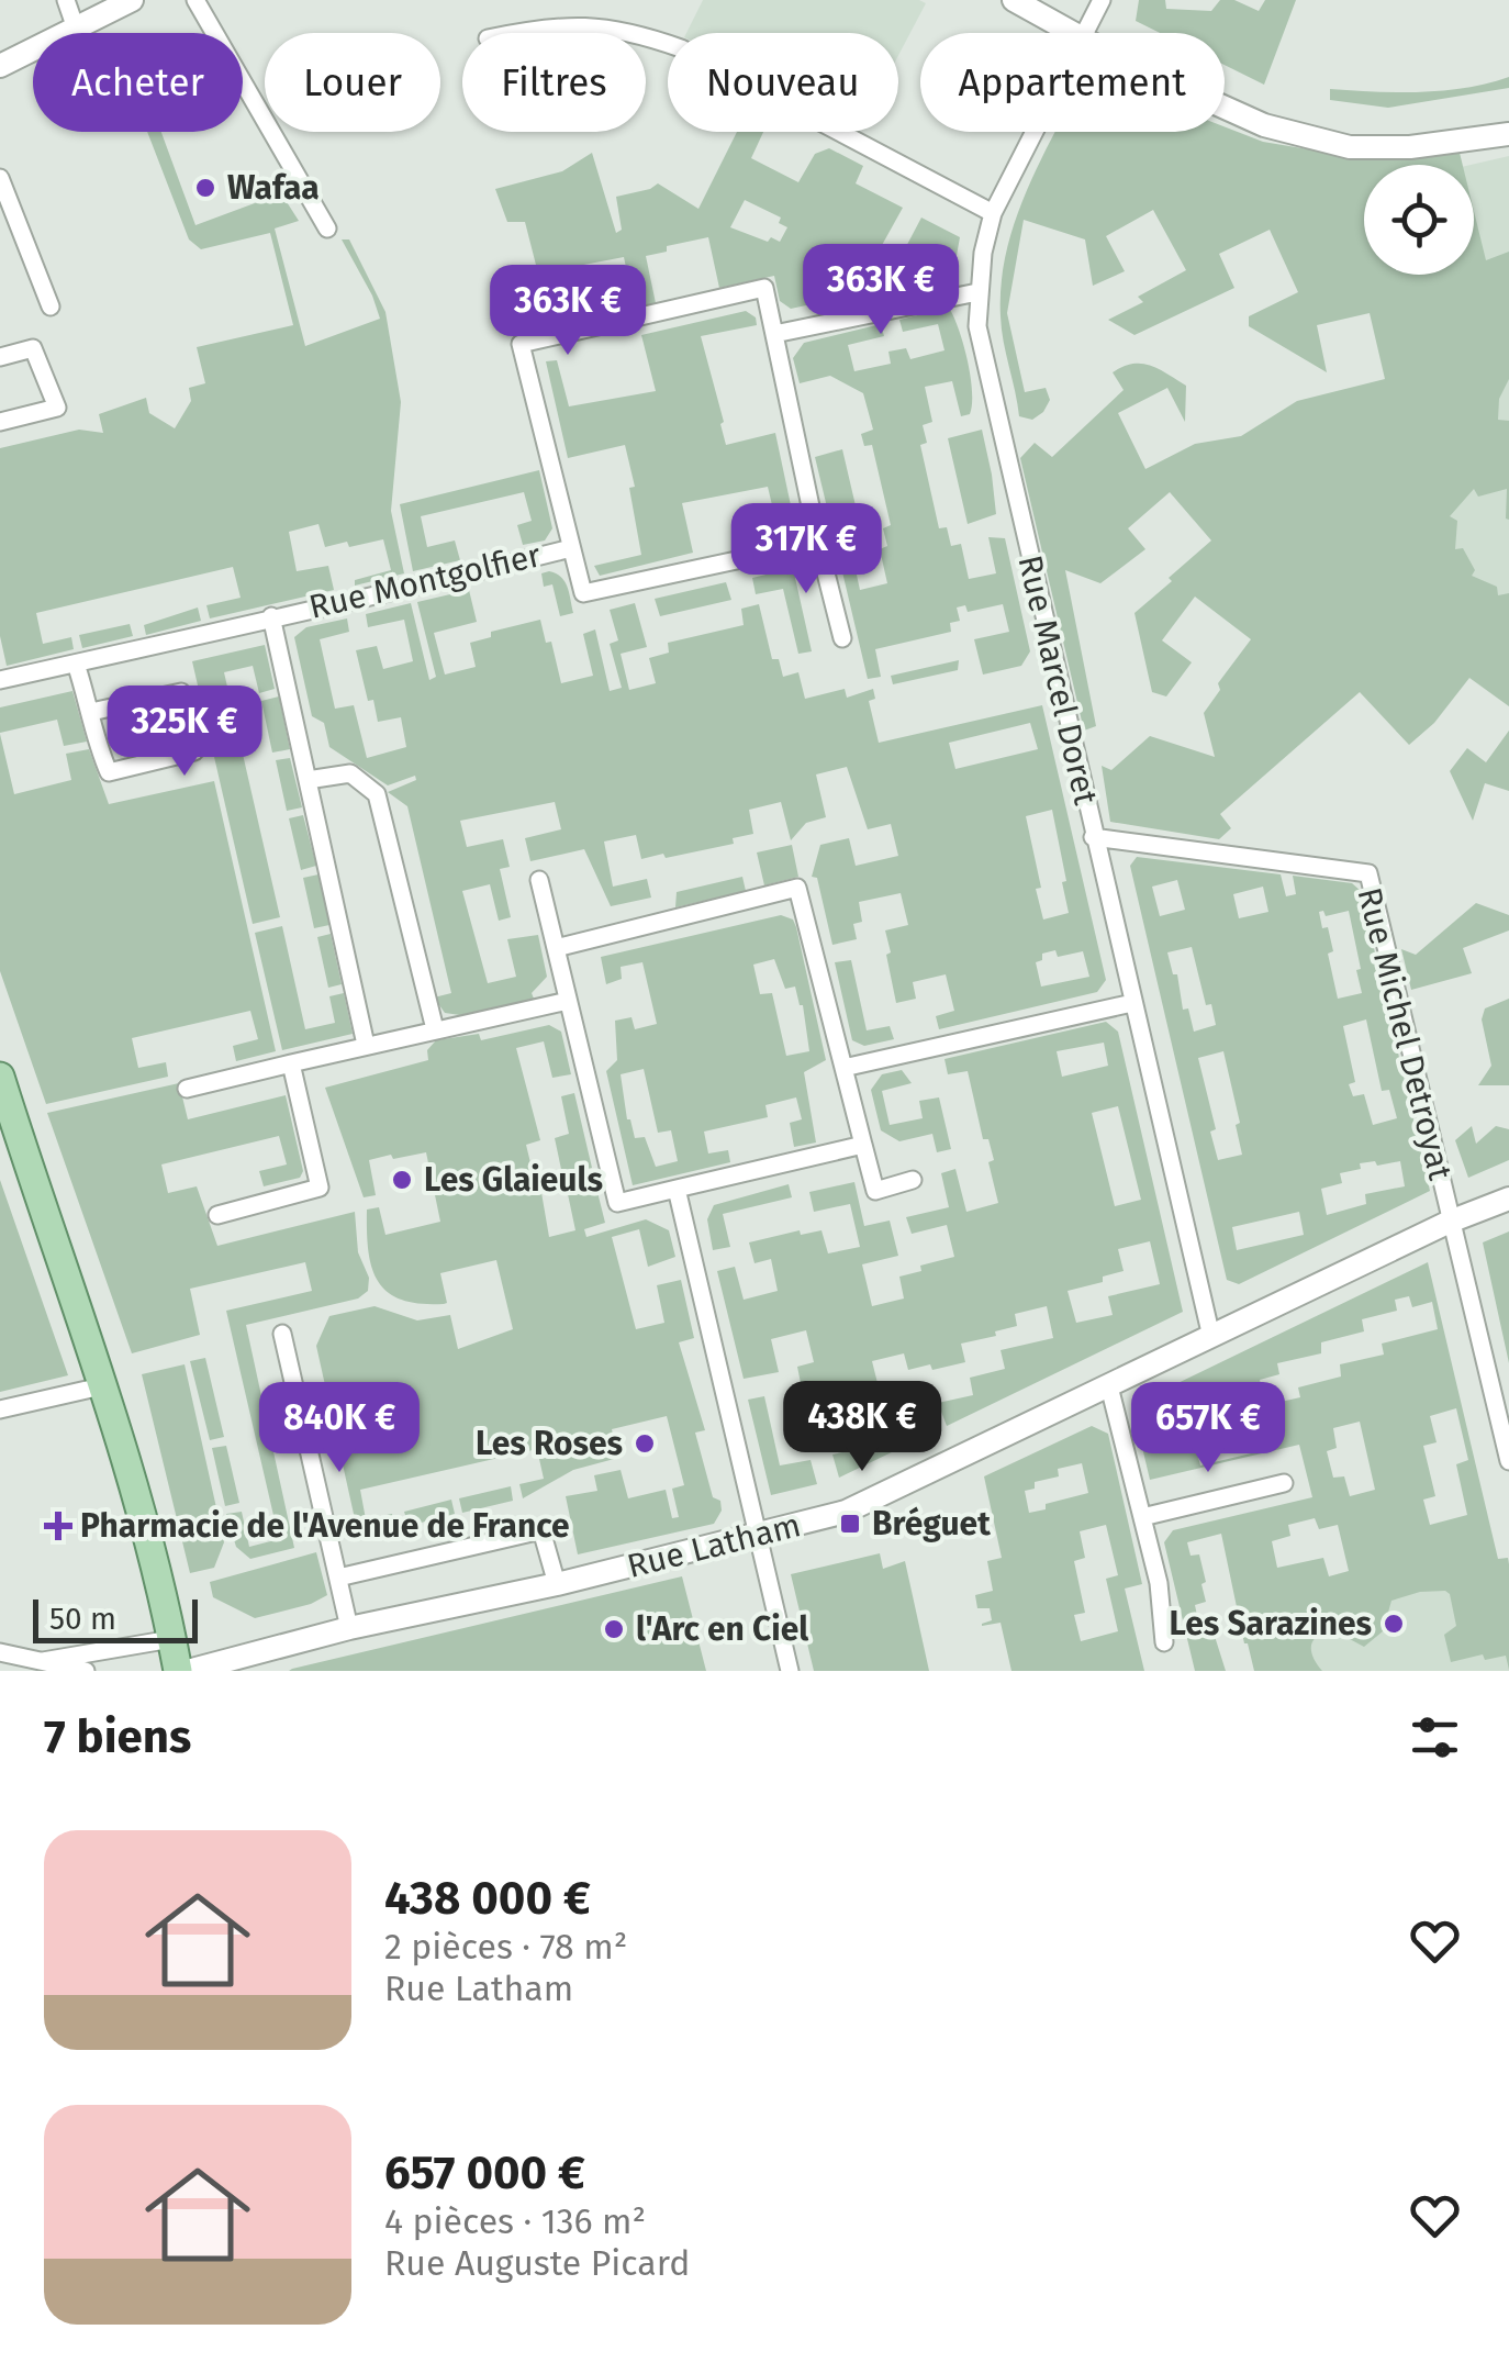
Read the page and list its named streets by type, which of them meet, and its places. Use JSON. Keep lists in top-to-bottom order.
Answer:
{
  "streets": {
    "street": [
      "Rue Montgolfier",
      "Rue Marcel Doret",
      "Rue Michel Detroyat",
      "Rue Latham"
    ]
  },
  "crossings": [
    ["Rue Marcel Doret", "Rue Michel Detroyat"],
    ["Rue Marcel Doret", "Rue Latham"],
    ["Rue Michel Detroyat", "Rue Latham"]
  ],
  "places": {
    "other": [
      "Wafaa",
      "Les Glaieuls",
      "Les Roses",
      "Les Sarazines",
      "l'Arc en Ciel"
    ],
    "transit": ["Bréguet"],
    "health": ["Pharmacie de l'Avenue de France"]
  },
  "scale_bar": "50 m",
  "page": {
    "chip": [
      "Acheter",
      "Louer",
      "Filtres",
      "Nouveau",
      "Appartement"
    ],
    "price": [
      "363K €",
      "363K €",
      "317K €",
      "325K €",
      "438K €",
      "840K €",
      "657K €"
    ],
    "scale": "50 m",
    "heading": "7 biens",
    "list": [
      {
        "name": "438 000 €",
        "note": "2 pièces · 78 m² · Rue Latham"
      },
      {
        "name": "657 000 €",
        "note": "4 pièces · 136 m² · Rue Auguste Picard"
      }
    ]
  }
}
